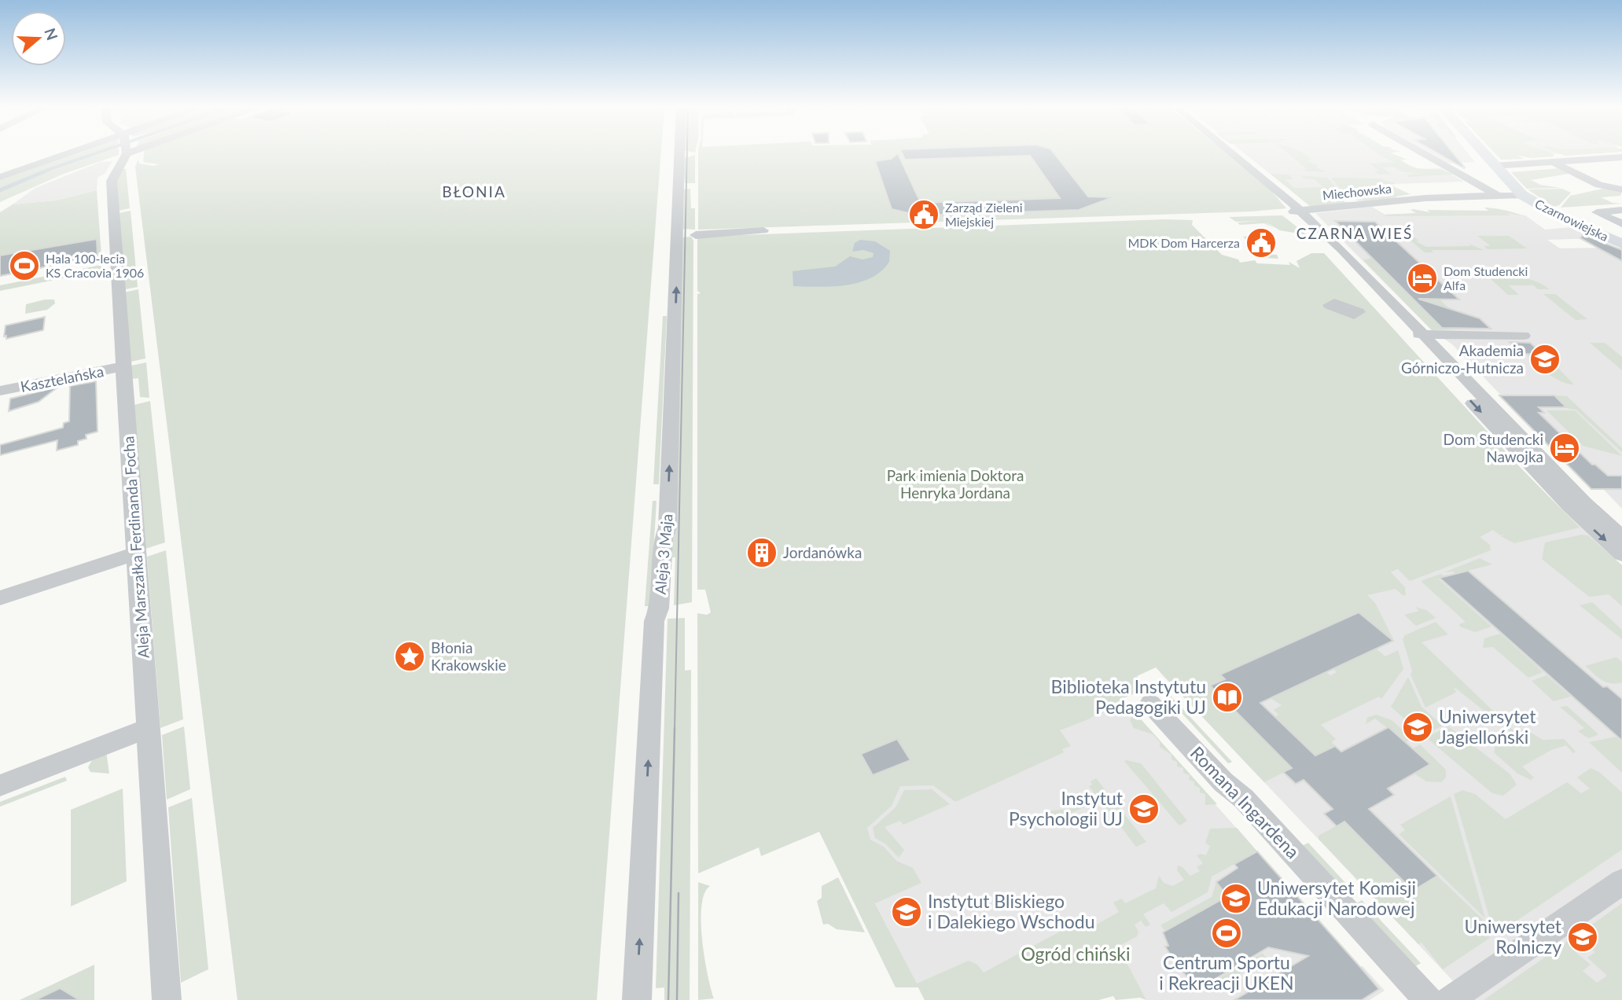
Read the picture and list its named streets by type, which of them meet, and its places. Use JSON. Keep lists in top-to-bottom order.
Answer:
{
  "streets": {
    "main road": ["Czarnowiejska"],
    "street": [
      "Miechowska",
      "Kasztelańska",
      "Aleja Marszałka Ferdinanda Focha",
      "Aleja 3 Maja",
      "Romana Ingardena"
    ]
  },
  "crossings": [
    ["Miechowska", "Czarnowiejska"],
    ["Kasztelańska", "Aleja Marszałka Ferdinanda Focha"]
  ],
  "one_way": ["Aleja 3 Maja"],
  "districts": ["BŁONIA", "CZARNA WIEŚ"],
  "parks": ["Park imienia Doktora Henryka Jordana", "Ogród chiński"],
  "places": {
    "public building": ["Zarząd Zieleni Miejskiej", "MDK Dom Harcerza"],
    "sports": ["Hala 100-lecia KS Cracovia 1906", "Centrum Sportu i Rekreacji UKEN"],
    "hotel": ["Dom Studencki Alfa", "Dom Studencki Nawojka"],
    "school or university": [
      "Akademia Górniczo-Hutnicza",
      "Uniwersytet Jagielloński",
      "Instytut Psychologii UJ",
      "Uniwersytet Komisji Edukacji Narodowej",
      "Instytut Bliskiego i Dalekiego Wschodu",
      "Uniwersytet Rolniczy"
    ],
    "building": ["Jordanówka"],
    "place": ["Błonia Krakowskie"],
    "library": ["Biblioteka Instytutu Pedagogiki UJ"]
  },
  "north": "right"
}
